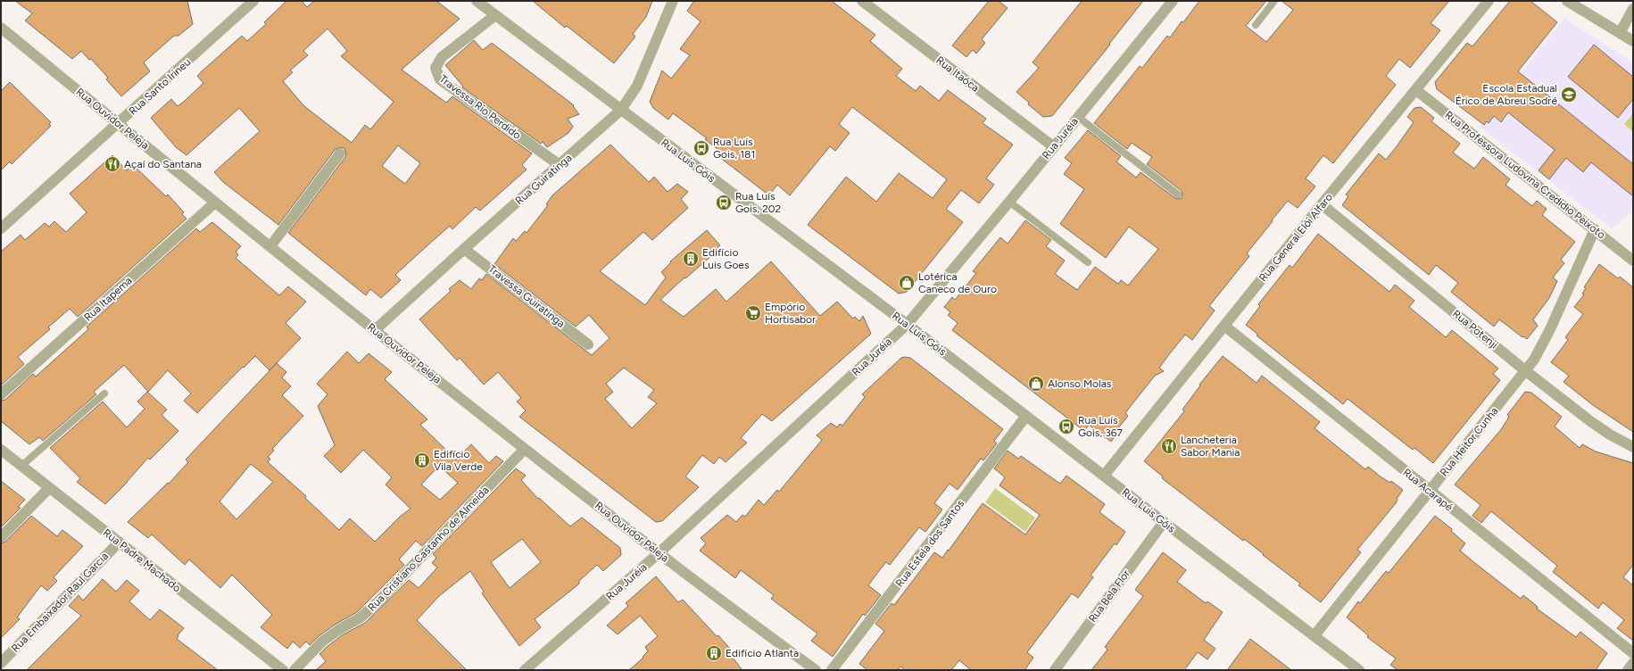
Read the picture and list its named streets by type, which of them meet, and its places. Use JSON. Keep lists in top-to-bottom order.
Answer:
{
  "streets": {
    "street": [
      "Rua Itaóca",
      "Rua Santo Irineu",
      "Travessa Rio Perdido",
      "Rua Ouvidor Peleja",
      "Rua Juréia",
      "Rua Luis Góis",
      "Rua Professora Ludovina Credidio Peixoto",
      "Rua Guiratinga",
      "Rua General Elói Alfaro",
      "Travessa Guiratinga",
      "Rua Itapema",
      "Rua Potenji",
      "Rua Heitor Cunha",
      "Rua Acarapé",
      "Rua Estela dos Santos",
      "Rua Cristiano Castanho de Almeida",
      "Rua Padre Machado",
      "Rua Bela Flor",
      "Rua Embaixador Raul Garcia"
    ]
  },
  "crossings": [
    ["Rua Itaóca", "Rua Juréia"],
    ["Rua Santo Irineu", "Rua Ouvidor Peleja"],
    ["Travessa Rio Perdido", "Rua Luis Góis"],
    ["Travessa Rio Perdido", "Rua Guiratinga"],
    ["Rua Ouvidor Peleja", "Rua Juréia"],
    ["Rua Ouvidor Peleja", "Rua Guiratinga"],
    ["Rua Ouvidor Peleja", "Rua Itapema"],
    ["Rua Ouvidor Peleja", "Rua Cristiano Castanho de Almeida"],
    ["Rua Juréia", "Rua Luis Góis"],
    ["Rua Luis Góis", "Rua Guiratinga"],
    ["Rua Luis Góis", "Rua General Elói Alfaro"],
    ["Rua Luis Góis", "Rua Heitor Cunha"],
    ["Rua Luis Góis", "Rua Estela dos Santos"],
    ["Rua Luis Góis", "Rua Bela Flor"],
    ["Rua Professora Ludovina Credidio Peixoto", "Rua General Elói Alfaro"],
    ["Rua Professora Ludovina Credidio Peixoto", "Rua Heitor Cunha"],
    ["Rua Guiratinga", "Travessa Guiratinga"],
    ["Rua General Elói Alfaro", "Rua Potenji"],
    ["Rua General Elói Alfaro", "Rua Acarapé"],
    ["Rua Potenji", "Rua Heitor Cunha"],
    ["Rua Heitor Cunha", "Rua Acarapé"],
    ["Rua Padre Machado", "Rua Embaixador Raul Garcia"]
  ],
  "places": {
    "school or university": ["Escola Estadual Érico de Abreu Sodré"],
    "bus stop": ["Rua Luís Gois, 181", "Rua Luís Gois, 202", "Rua Luís Gois, 367"],
    "restaurant": ["Açaí do Santana", "Lancheteria Sabor Mania"],
    "building": ["Edifício Luis Goes", "Edifício Vila Verde", "Edifício Atlanta"],
    "shop": ["Lotérica Caneco de Ouro", "Alonso Molas"],
    "supermarket": ["Empório Hortisabor"]
  }
}
